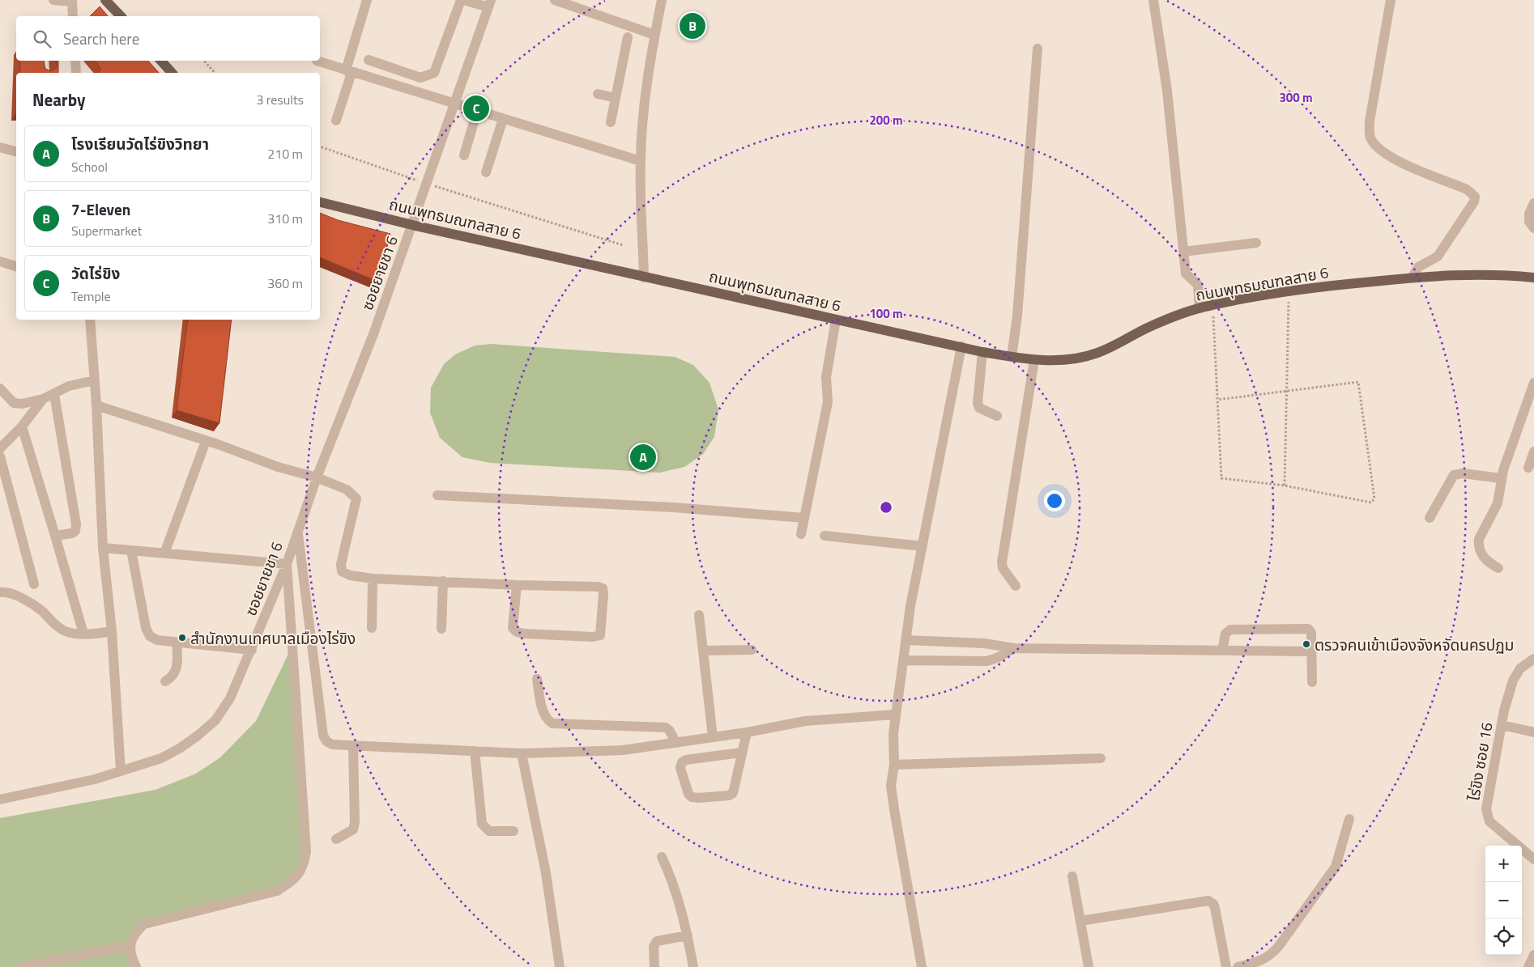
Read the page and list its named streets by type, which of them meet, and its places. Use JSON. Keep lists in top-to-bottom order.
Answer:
{
  "streets": {
    "main road": ["ถนนพุทธมณฑลสาย 6"],
    "street": ["ซอยยายชา 6", "ไร่ขิง ซอย 16"]
  },
  "crossings": [
    ["ถนนพุทธมณฑลสาย 6", "ซอยยายชา 6"]
  ],
  "places": ["สำนักงานเทศบาลเมืองไร่ขิง", "ตรวจคนเข้าเมืองจังหจัดนครปฏม"],
  "page": {
    "pins": ["B", "C", "A"],
    "search": "Search here",
    "heading": ["Nearby", "3 results"],
    "list": [
      {
        "mark": "A",
        "name": "โรงเรียนวัดไร่ขิงวิทยา",
        "note": "School",
        "value": "210 m"
      },
      {
        "mark": "B",
        "name": "7-Eleven",
        "note": "Supermarket",
        "value": "310 m"
      },
      {
        "mark": "C",
        "name": "วัดไร่ขิง",
        "note": "Temple",
        "value": "360 m"
      }
    ],
    "map_buttons": ["+", "−"]
  },
  "rings": ["300 m", "200 m", "100 m"]
}
